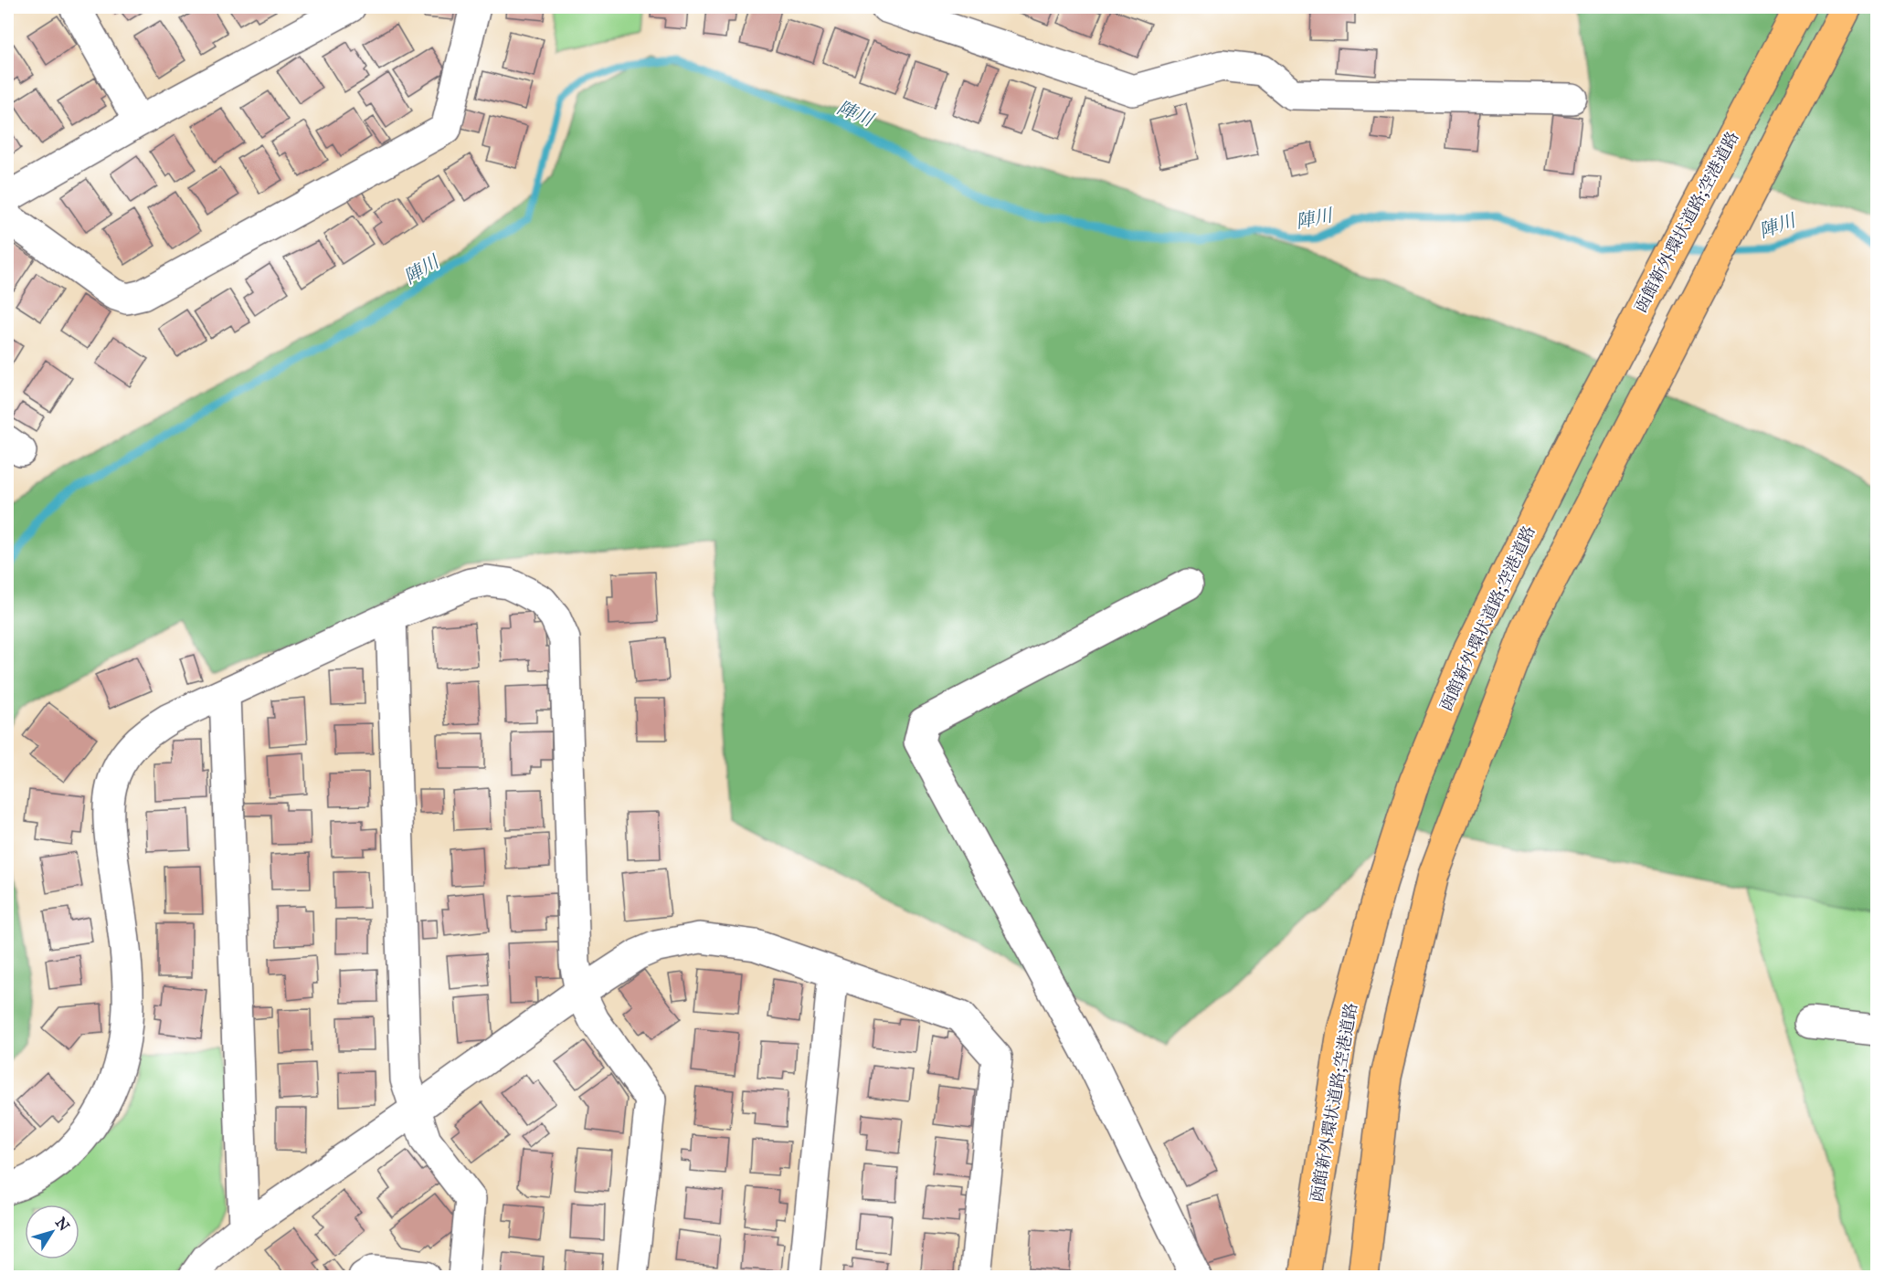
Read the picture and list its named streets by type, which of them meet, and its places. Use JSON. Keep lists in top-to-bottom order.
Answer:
{
  "streets": {
    "highway": ["函館新外環状道路;空港道路"]
  },
  "water": ["陣川"],
  "north": "top right"
}
